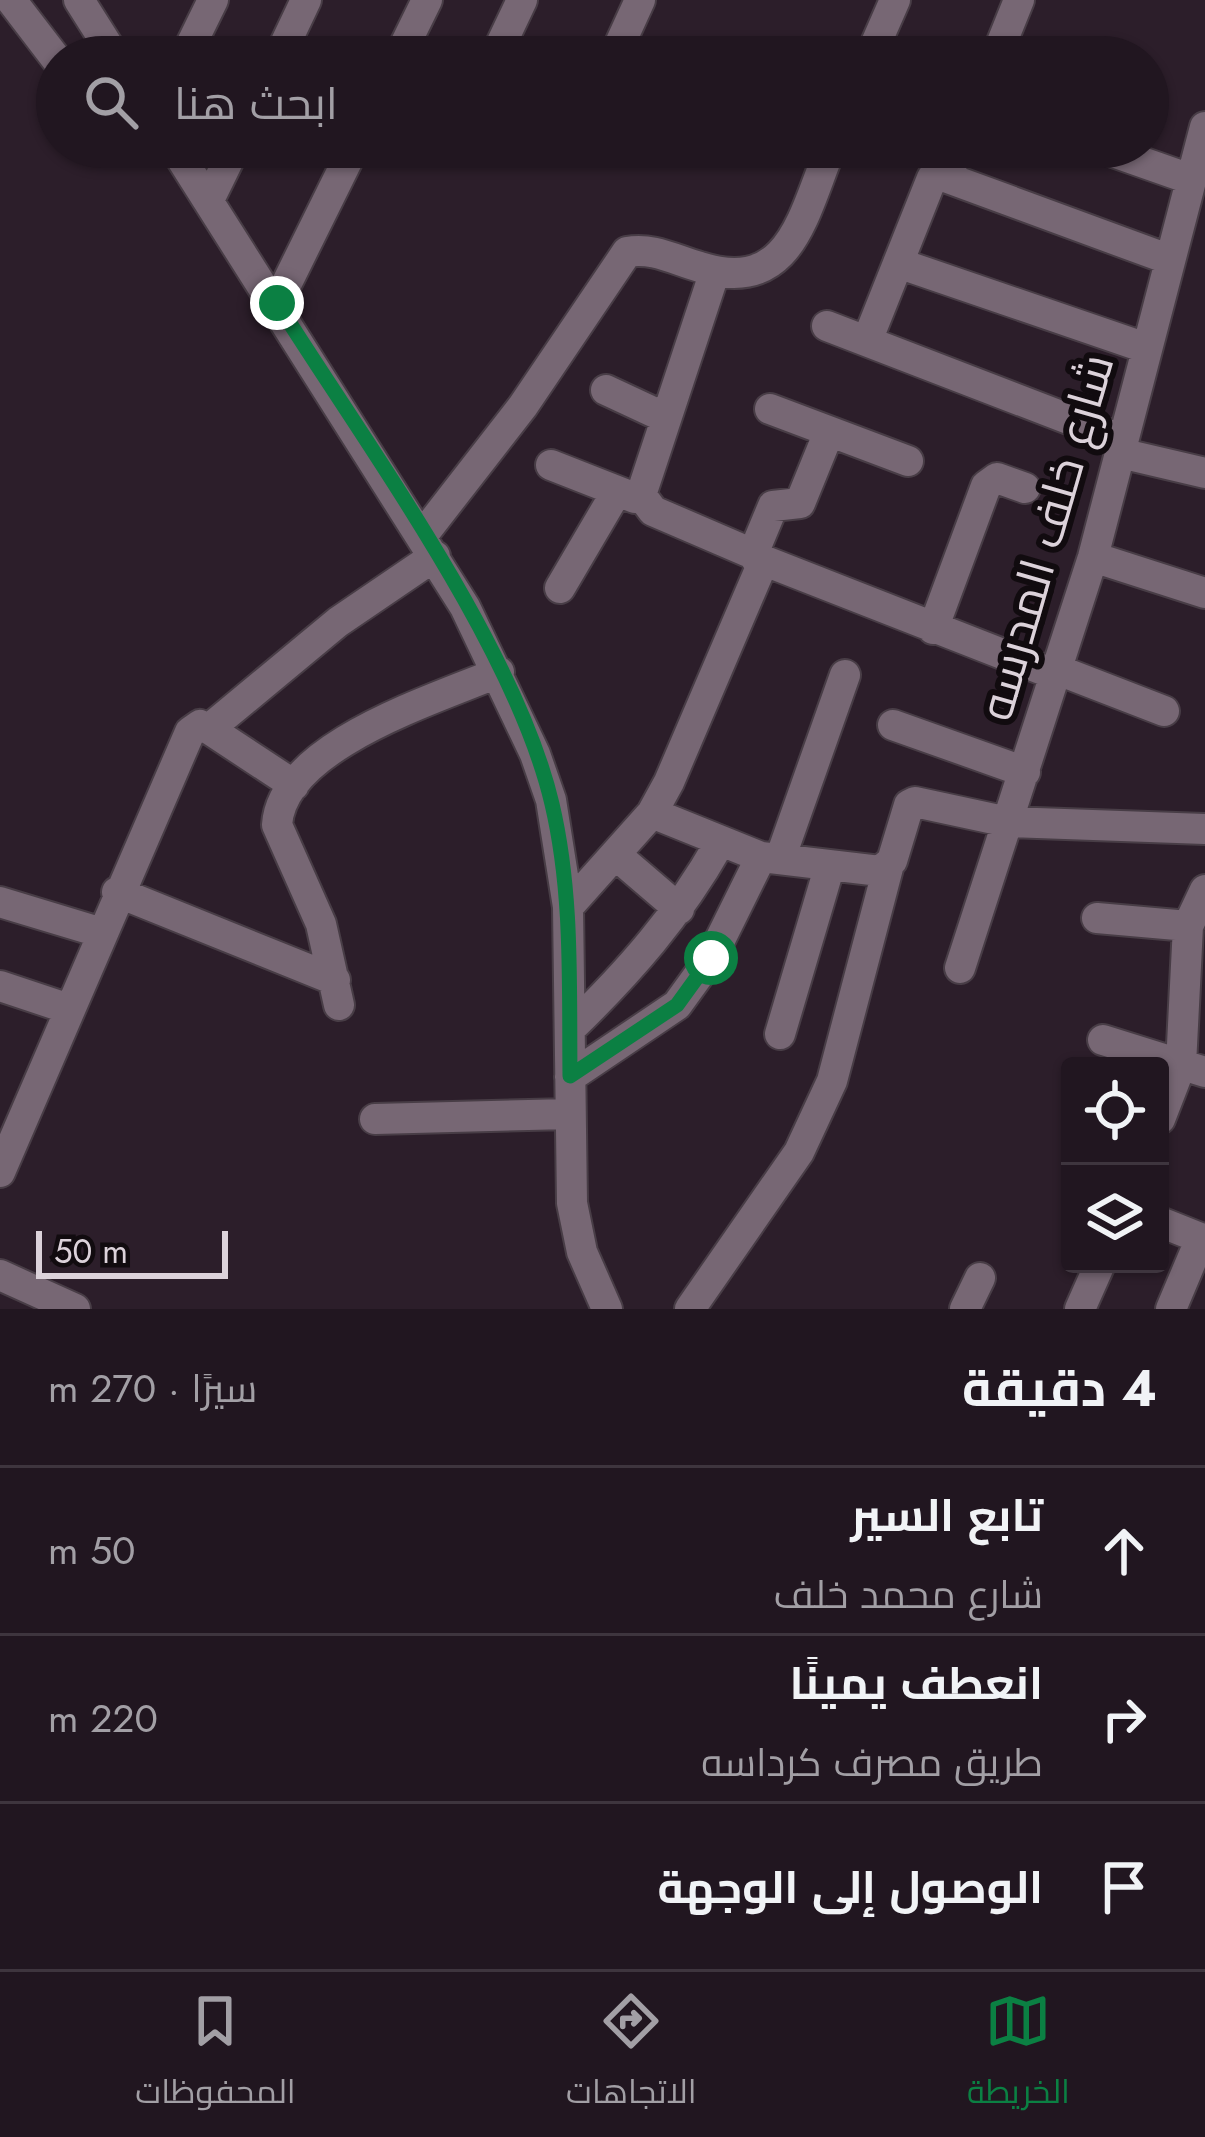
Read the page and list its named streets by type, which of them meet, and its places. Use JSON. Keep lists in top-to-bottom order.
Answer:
{
  "streets": {
    "street": ["شارع خلف المدرسه"]
  },
  "scale_bar": "50 m",
  "page": {
    "search": "ابحث هنا",
    "scale": "50 m",
    "heading": ["4 دقيقة", "سيرًا · 270 m"],
    "list": [
      ["تابع السير", "شارع محمد خلف", "50 m"],
      ["انعطف يمينًا", "طريق مصرف كرداسه", "220 m"],
      "الوصول إلى الوجهة"
    ],
    "nav": ["الخريطة", "الاتجاهات", "المحفوظات"]
  }
}
